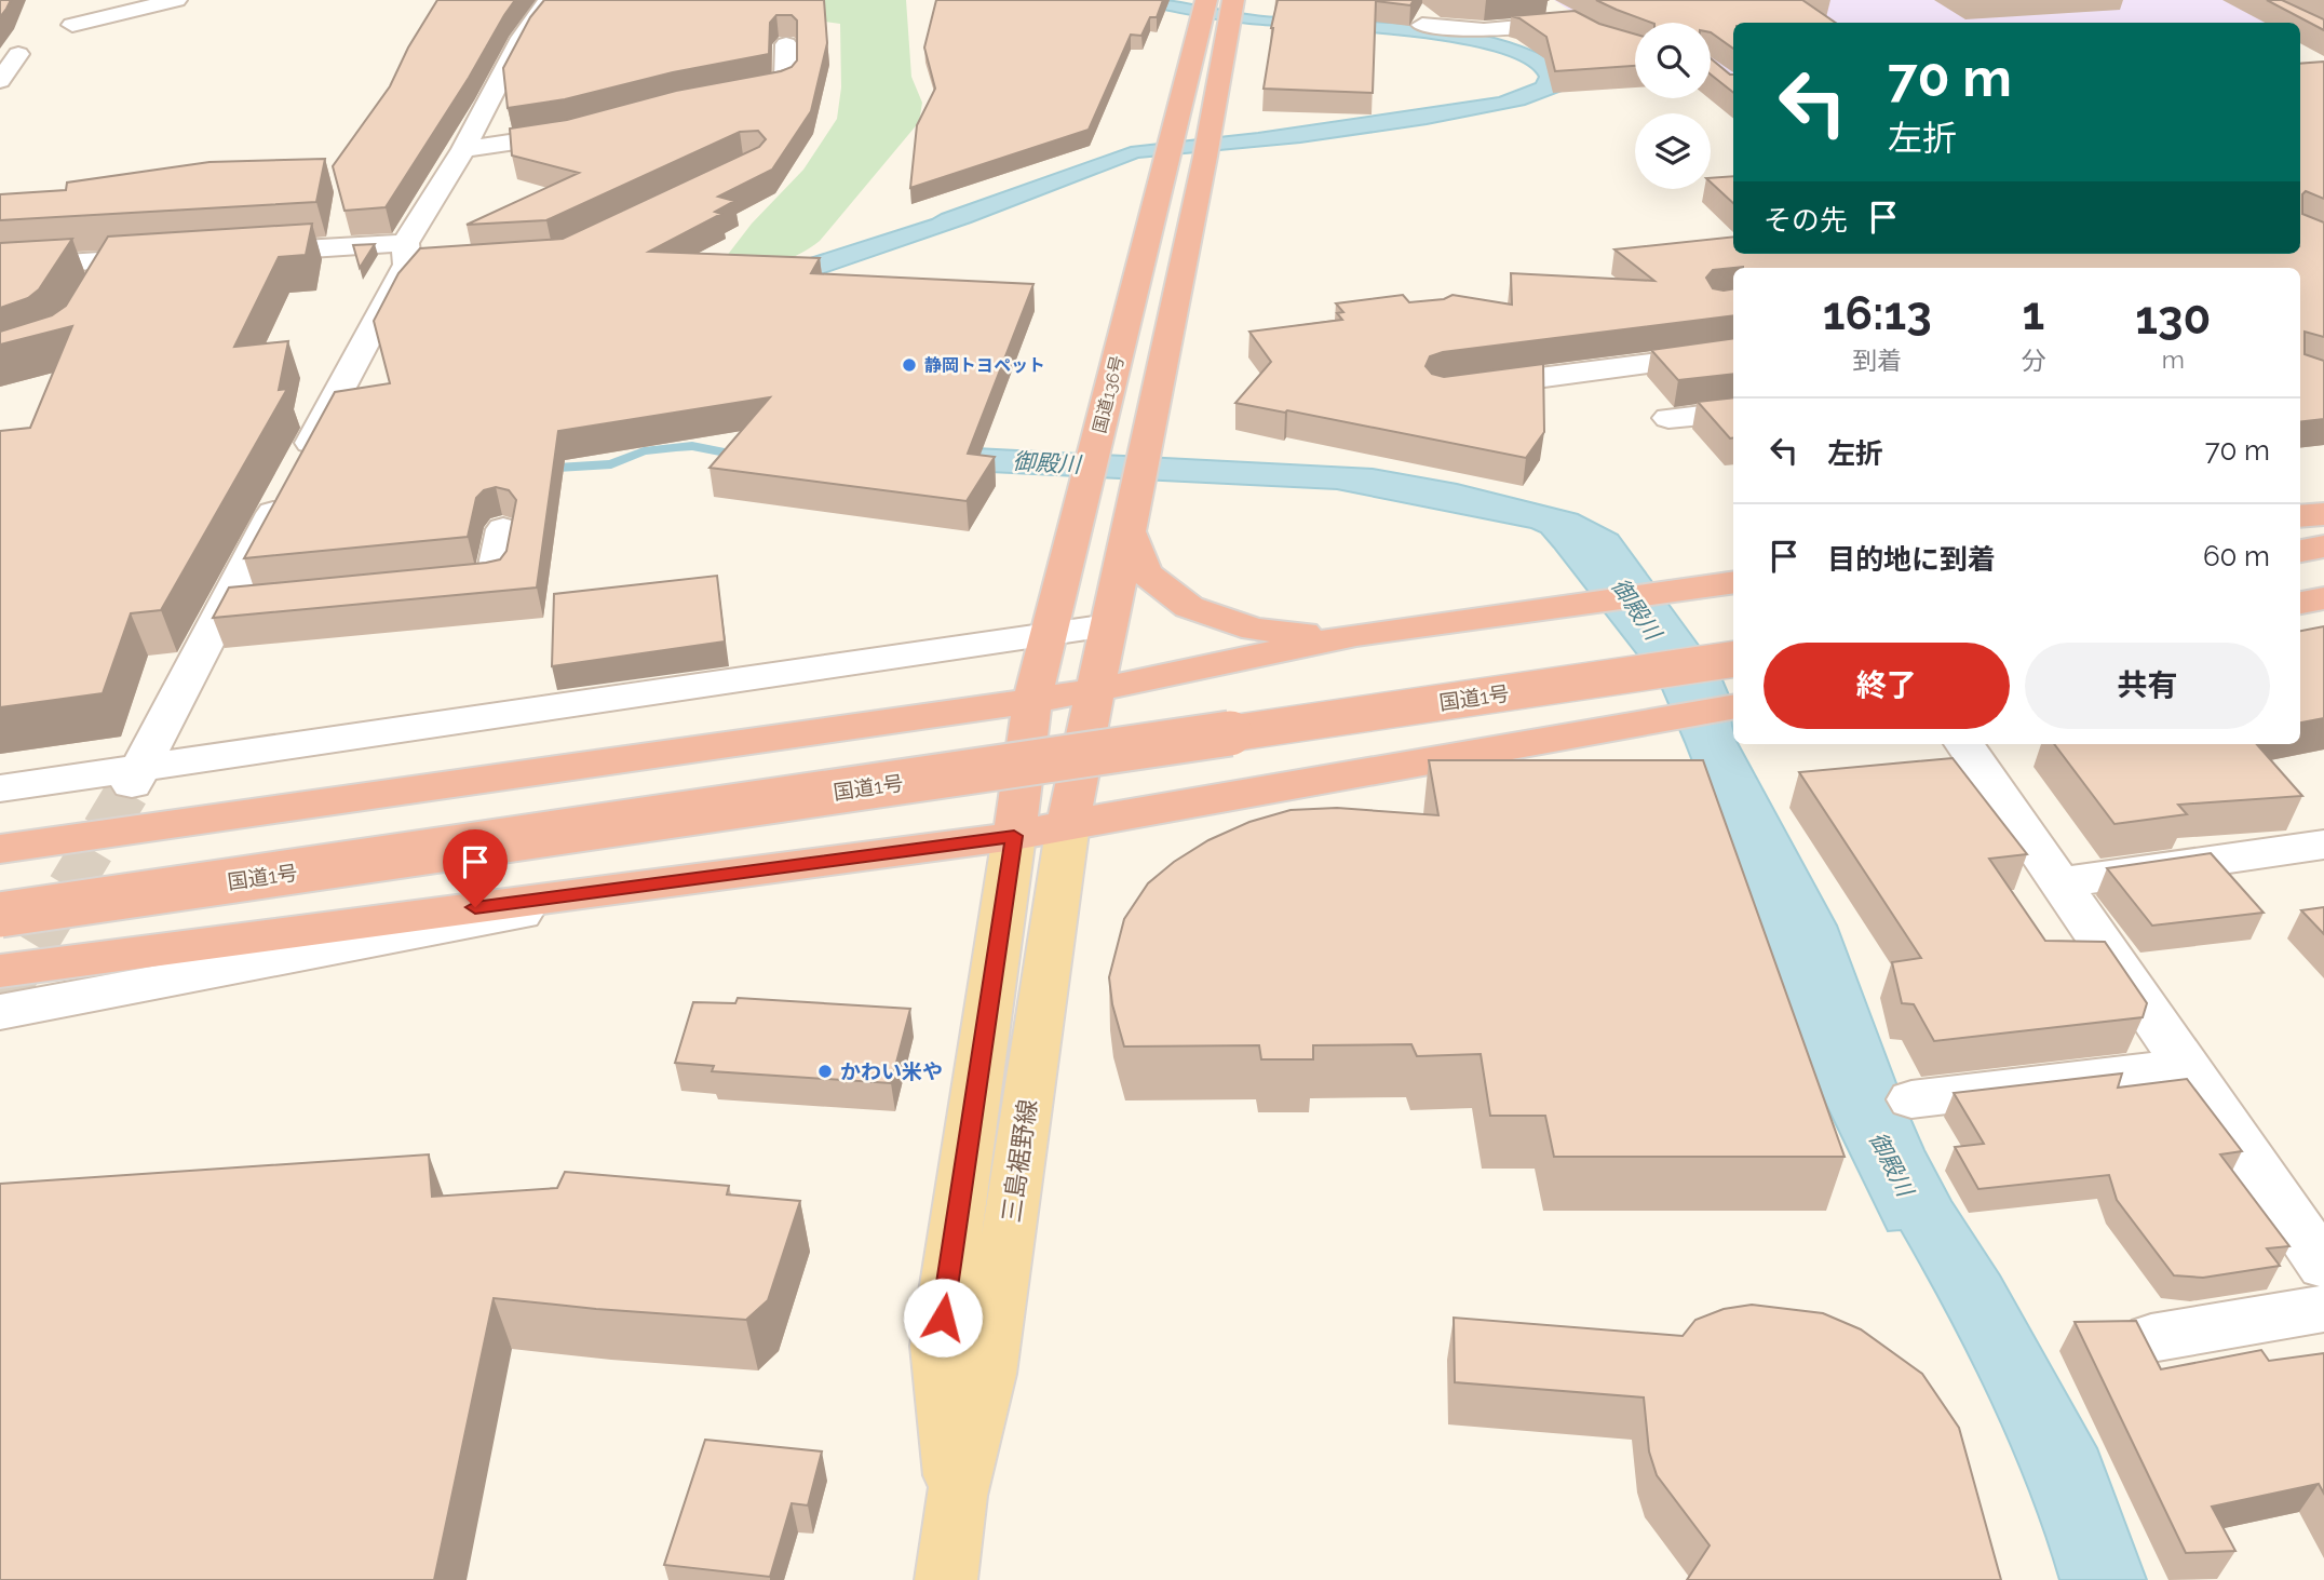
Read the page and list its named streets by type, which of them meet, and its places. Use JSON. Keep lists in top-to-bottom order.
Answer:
{
  "streets": {
    "highway": ["国道136号", "国道1号"],
    "main road": ["三島裾野線"]
  },
  "crossings": [
    ["国道136号", "三島裾野線"]
  ],
  "water": ["御殿川"],
  "places": ["静岡トヨペット", "かわい米や"],
  "page": {
    "turn": ["70 m", "左折"],
    "then": "その先",
    "eta": [
      "16:13",
      "到着",
      "1",
      "分",
      "130",
      "m"
    ],
    "list": [
      {
        "name": "左折",
        "value": "70 m"
      },
      {
        "name": "目的地に到着",
        "value": "60 m"
      }
    ],
    "buttons": ["終了", "共有"]
  }
}
